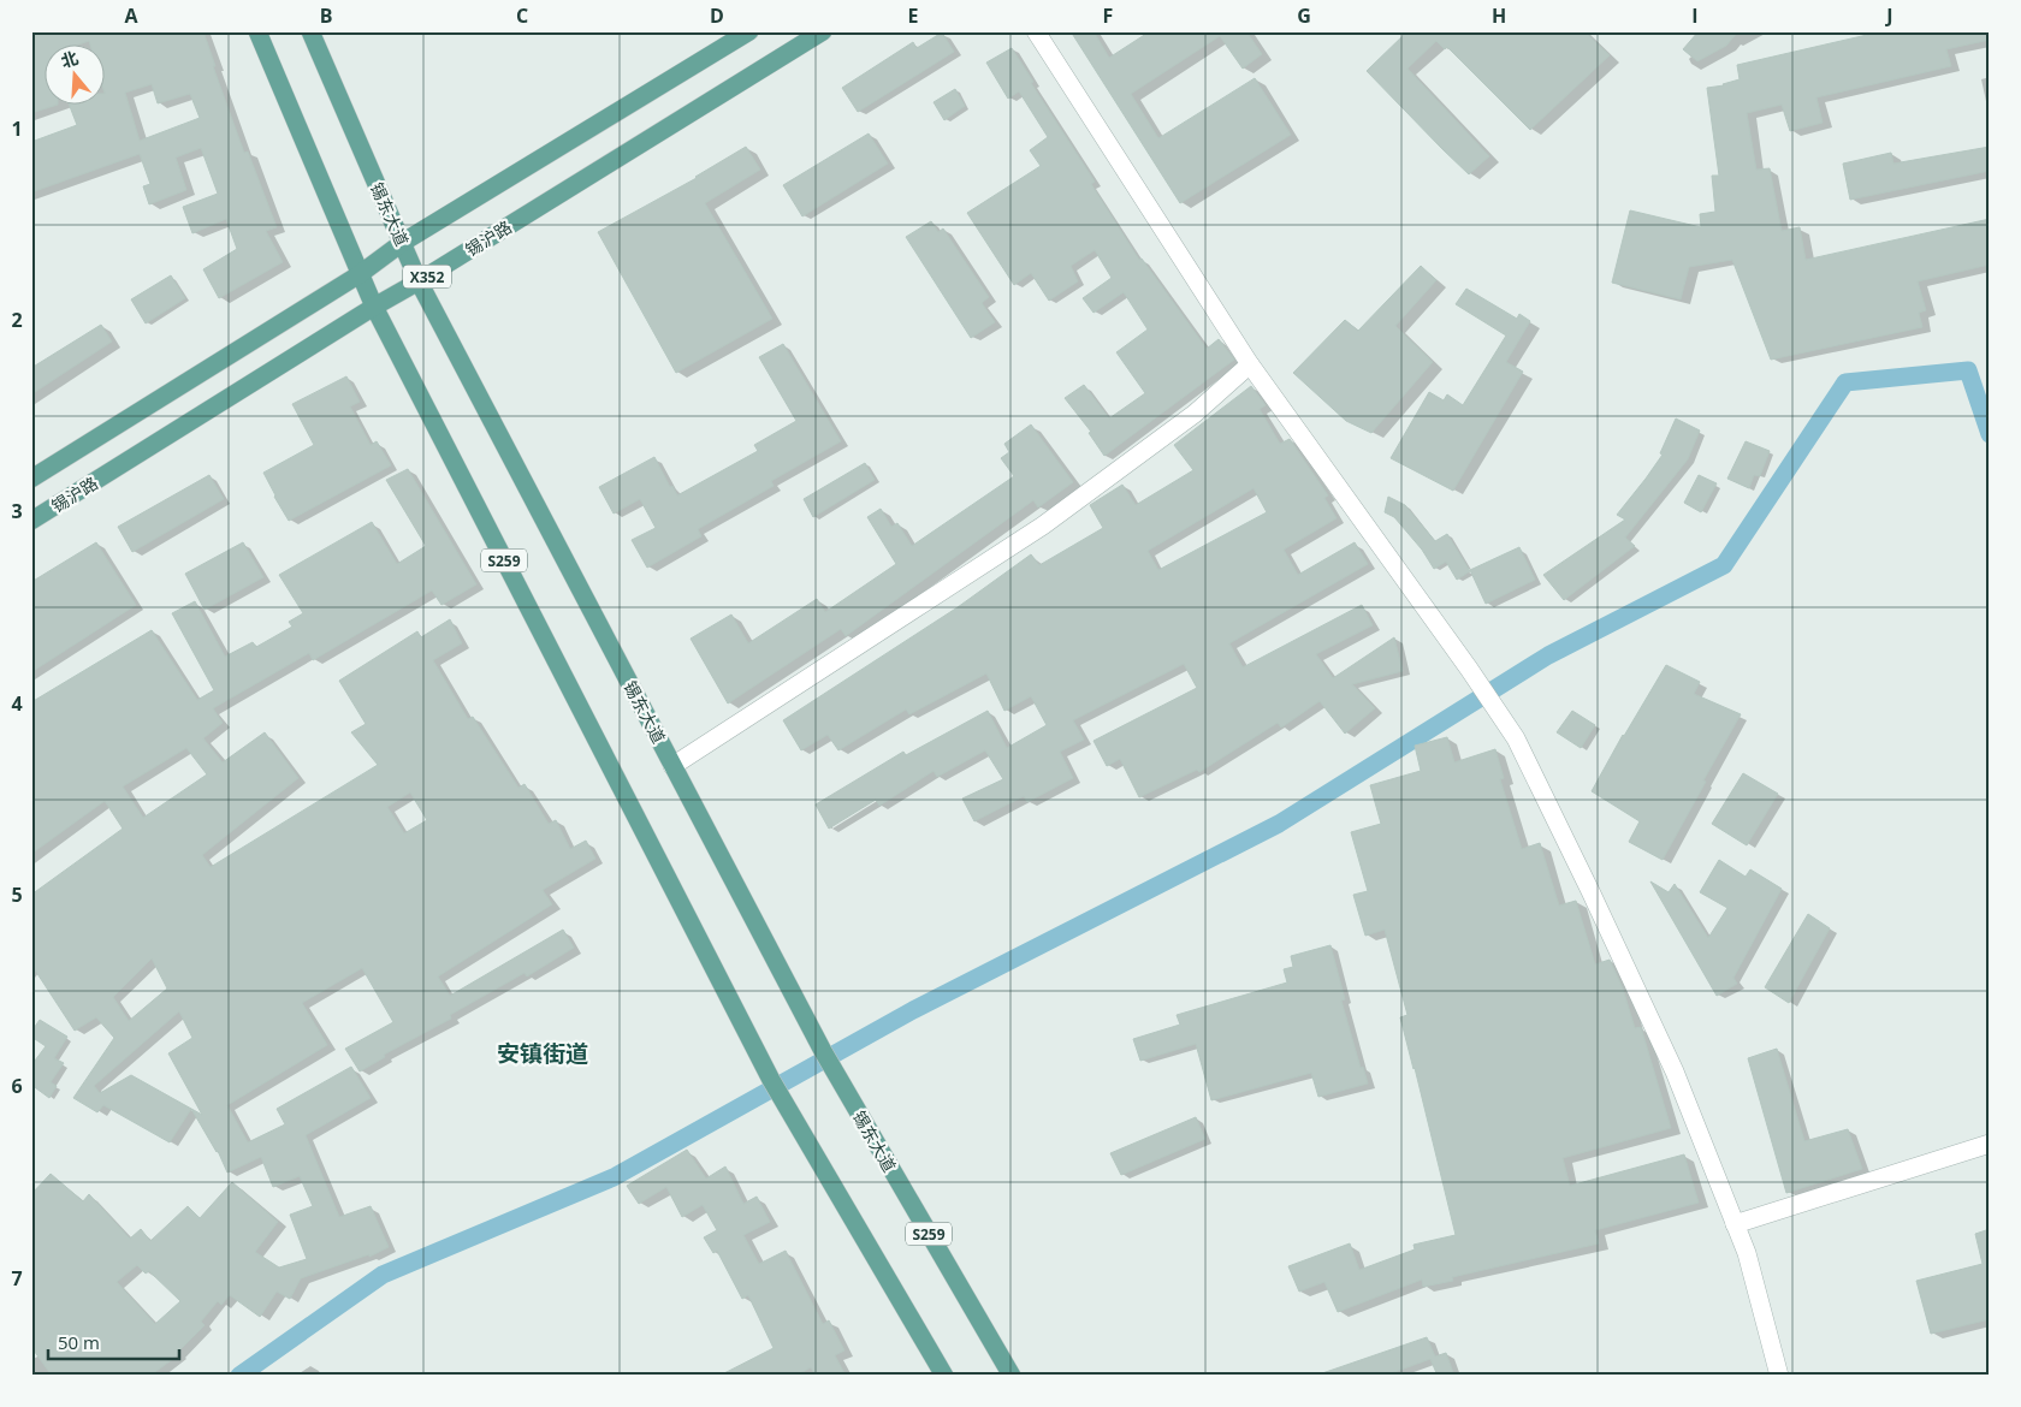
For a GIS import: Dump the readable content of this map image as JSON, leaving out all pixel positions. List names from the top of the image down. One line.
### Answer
{"streets":{"main road":["锡东大道","锡沪路","X352","S259"]},"crossings":[["锡东大道","锡沪路"],["锡东大道","X352"],["锡沪路","S259"],["X352","S259"]],"districts":["安镇街道"],"scale_bar":"50 m","north":"top","grid":{"columns":["A","B","C","D","E","F","G","H","I","J"],"rows":["1","2","3","4","5","6","7"]}}
